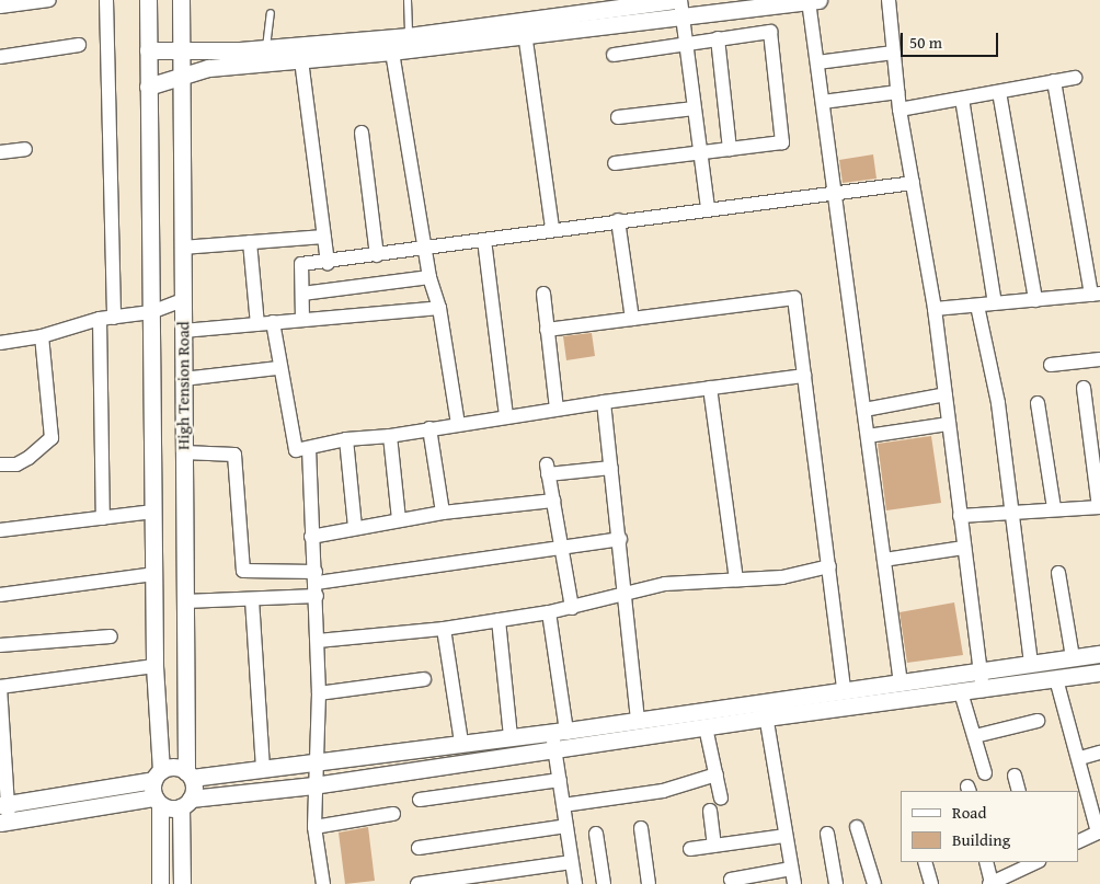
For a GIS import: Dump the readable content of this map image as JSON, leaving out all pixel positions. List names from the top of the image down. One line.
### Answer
{"streets":{"street":["High Tension Road"]},"legend":["Road","Building"],"scale_bar":"50 m"}
